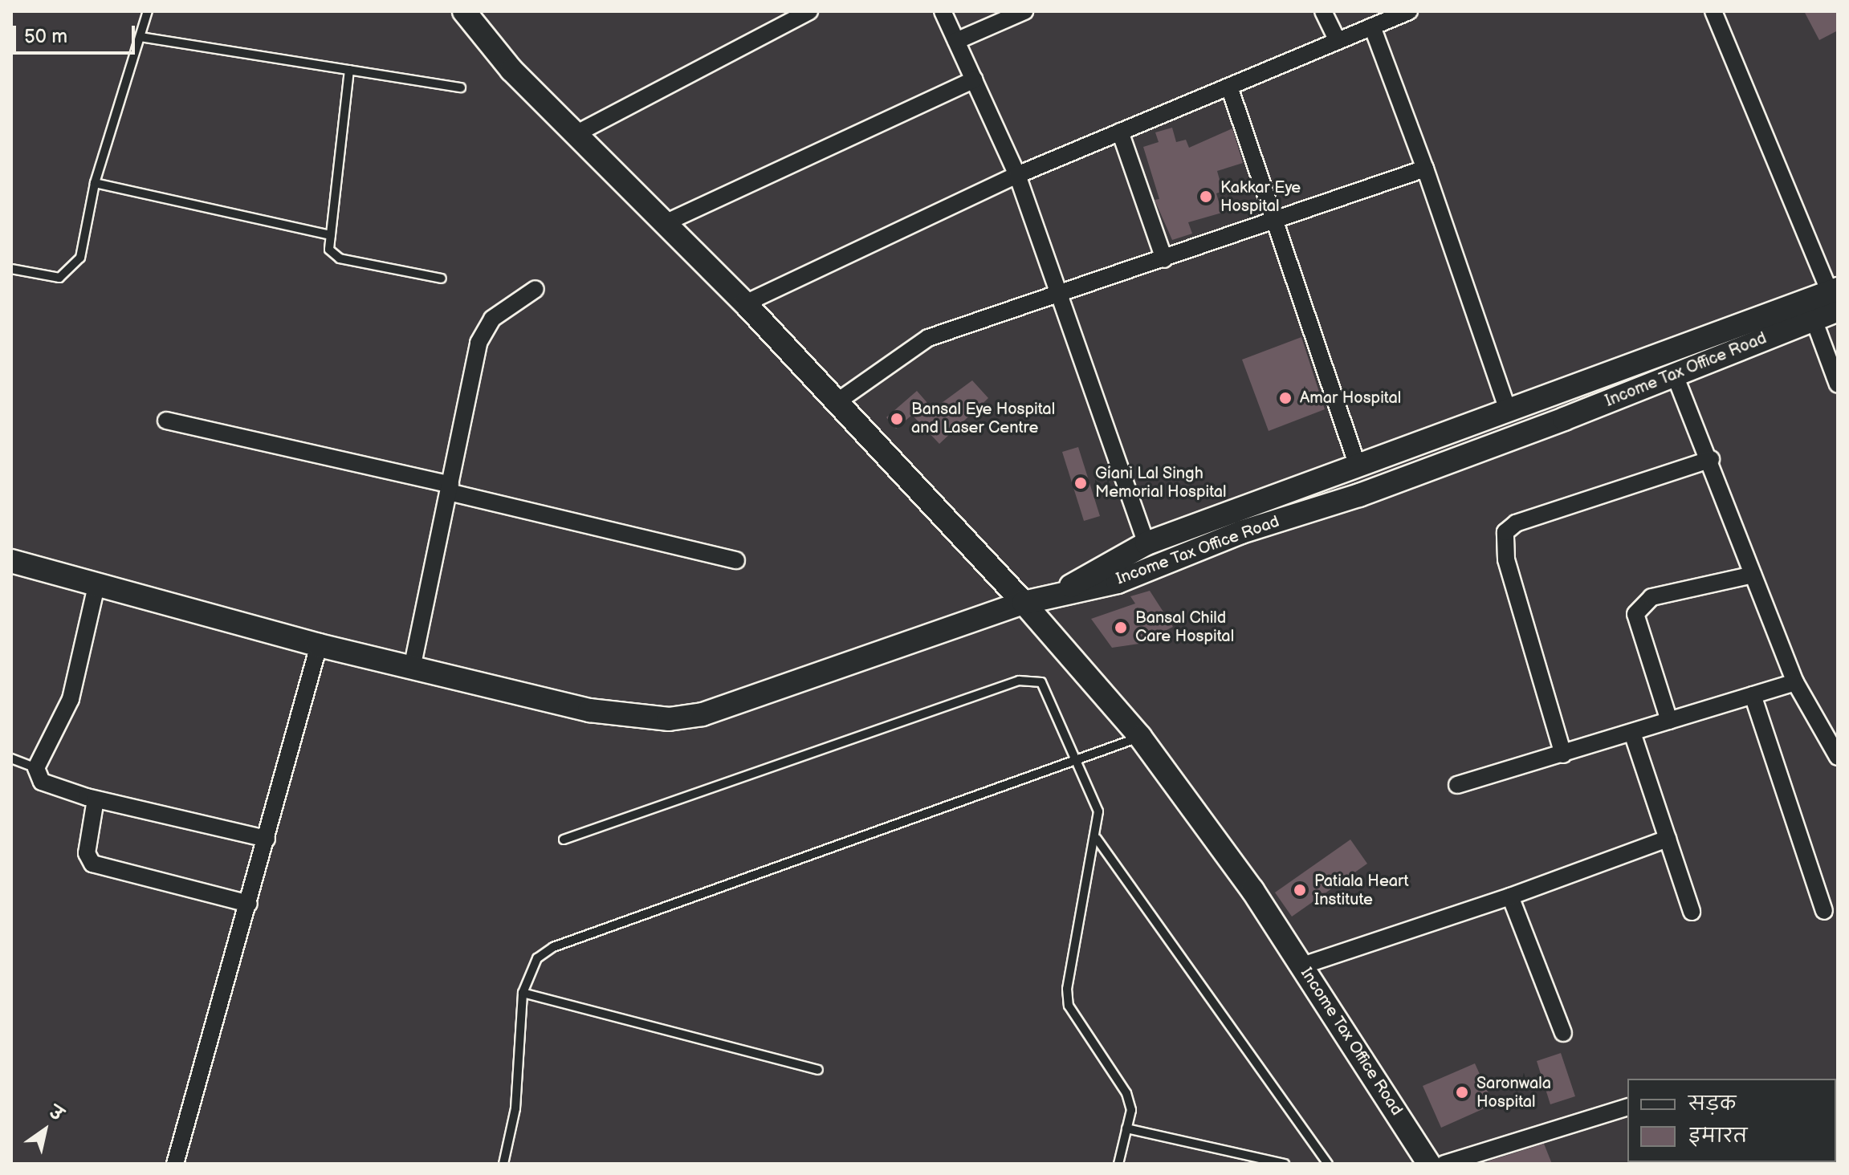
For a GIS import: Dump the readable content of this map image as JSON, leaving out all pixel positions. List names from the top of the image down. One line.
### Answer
{"streets":{"main road":["Income Tax Office Road"]},"places":["Kakkar Eye Hospital","Amar Hospital","Bansal Eye Hospital and Laser Centre","Giani Lal Singh Memorial Hospital","Bansal Child Care Hospital","Patiala Heart Institute","Saronwala Hospital"],"legend":["सड़क","इमारत"],"scale_bar":"50 m","north":"top right"}
